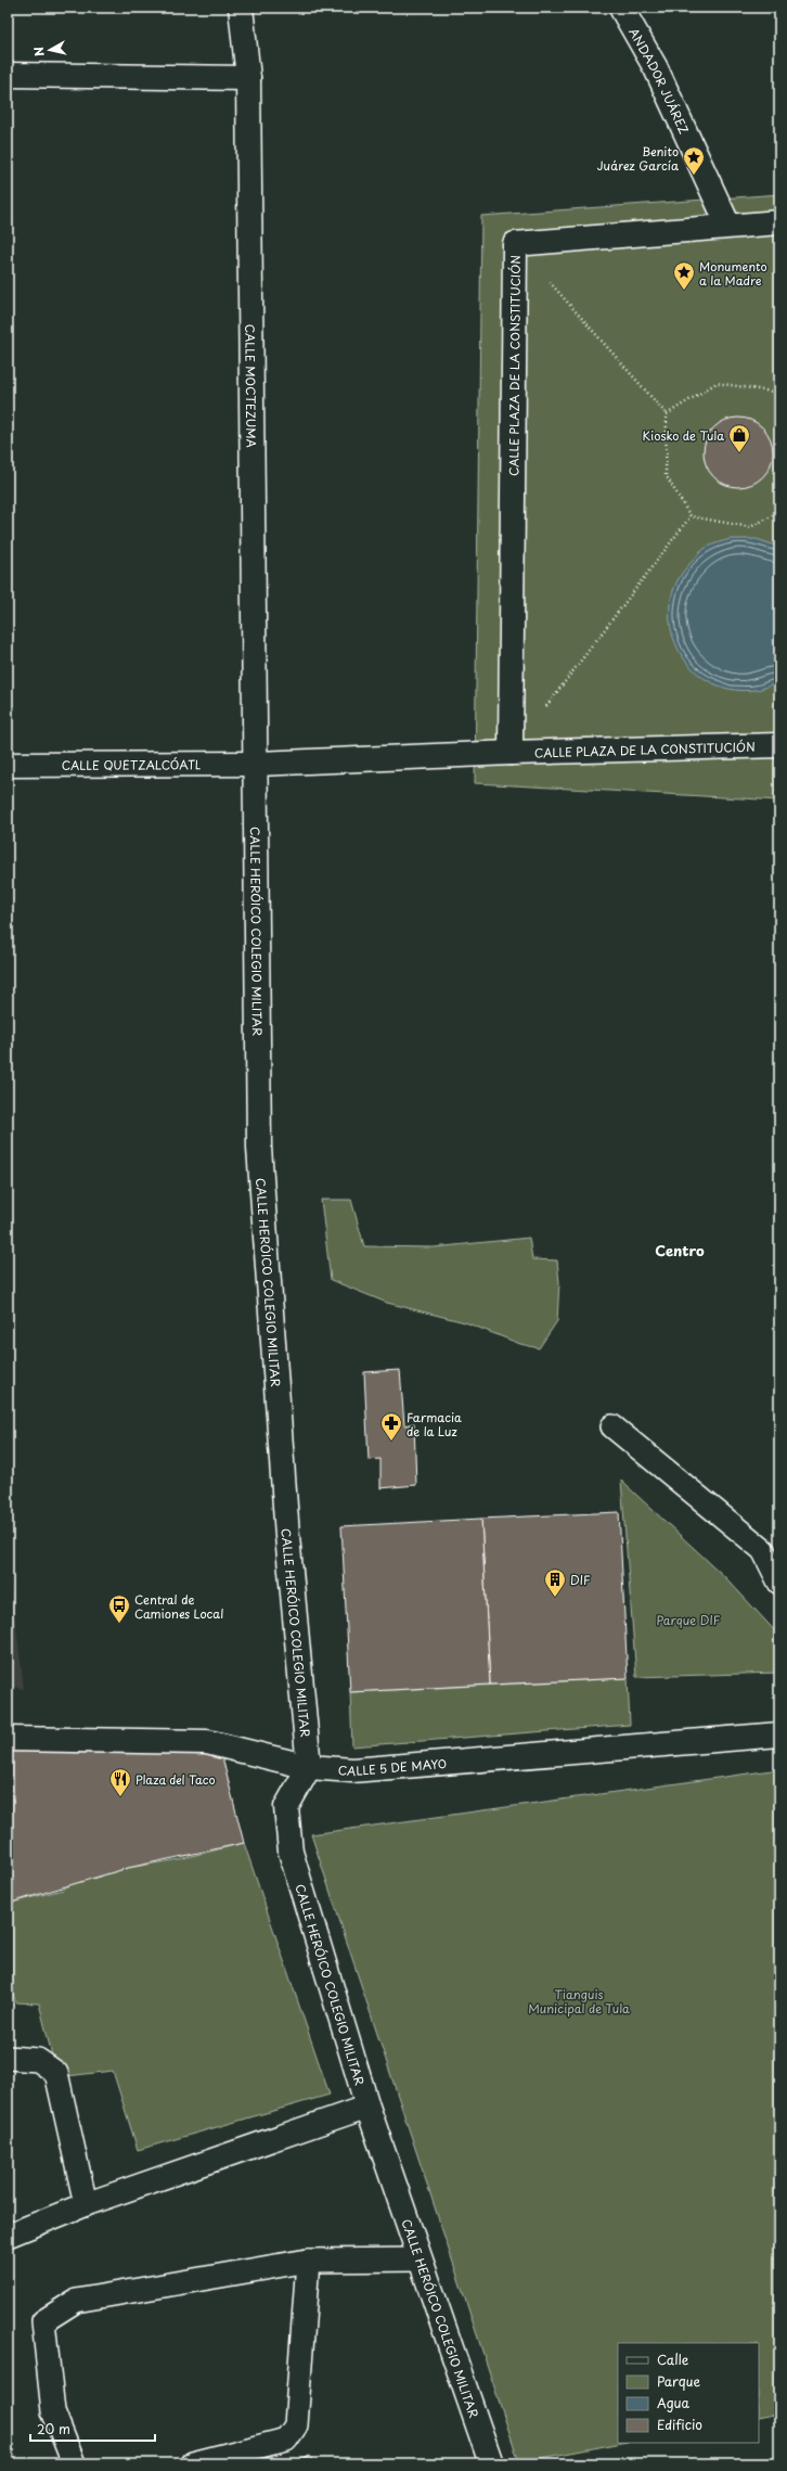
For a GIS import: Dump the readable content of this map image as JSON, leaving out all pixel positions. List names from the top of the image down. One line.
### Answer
{"streets":{"street":["ANDADOR JUÁREZ","CALLE PLAZA DE LA CONSTITUCIÓN","CALLE MOCTEZUMA","CALLE QUETZALCÓATL","CALLE HERÓICO COLEGIO MILITAR","CALLE 5 DE MAYO"]},"crossings":[["ANDADOR JUÁREZ","CALLE PLAZA DE LA CONSTITUCIÓN"],["CALLE PLAZA DE LA CONSTITUCIÓN","CALLE MOCTEZUMA"],["CALLE PLAZA DE LA CONSTITUCIÓN","CALLE QUETZALCÓATL"],["CALLE PLAZA DE LA CONSTITUCIÓN","CALLE HERÓICO COLEGIO MILITAR"],["CALLE MOCTEZUMA","CALLE QUETZALCÓATL"],["CALLE MOCTEZUMA","CALLE HERÓICO COLEGIO MILITAR"],["CALLE QUETZALCÓATL","CALLE HERÓICO COLEGIO MILITAR"],["CALLE HERÓICO COLEGIO MILITAR","CALLE 5 DE MAYO"]],"districts":["Centro"],"parks":["Parque DIF","Tianguis Municipal de Tula"],"places":{"place":["Benito Juárez García","Monumento a la Madre"],"shop":["Kiosko de Tula"],"pharmacy":["Farmacia de la Luz"],"building":["DIF"],"bus stop":["Central de Camiones Local"],"restaurant":["Plaza del Taco"]},"legend":["Calle","Parque","Agua","Edificio"],"scale_bar":"20 m","north":"left"}
